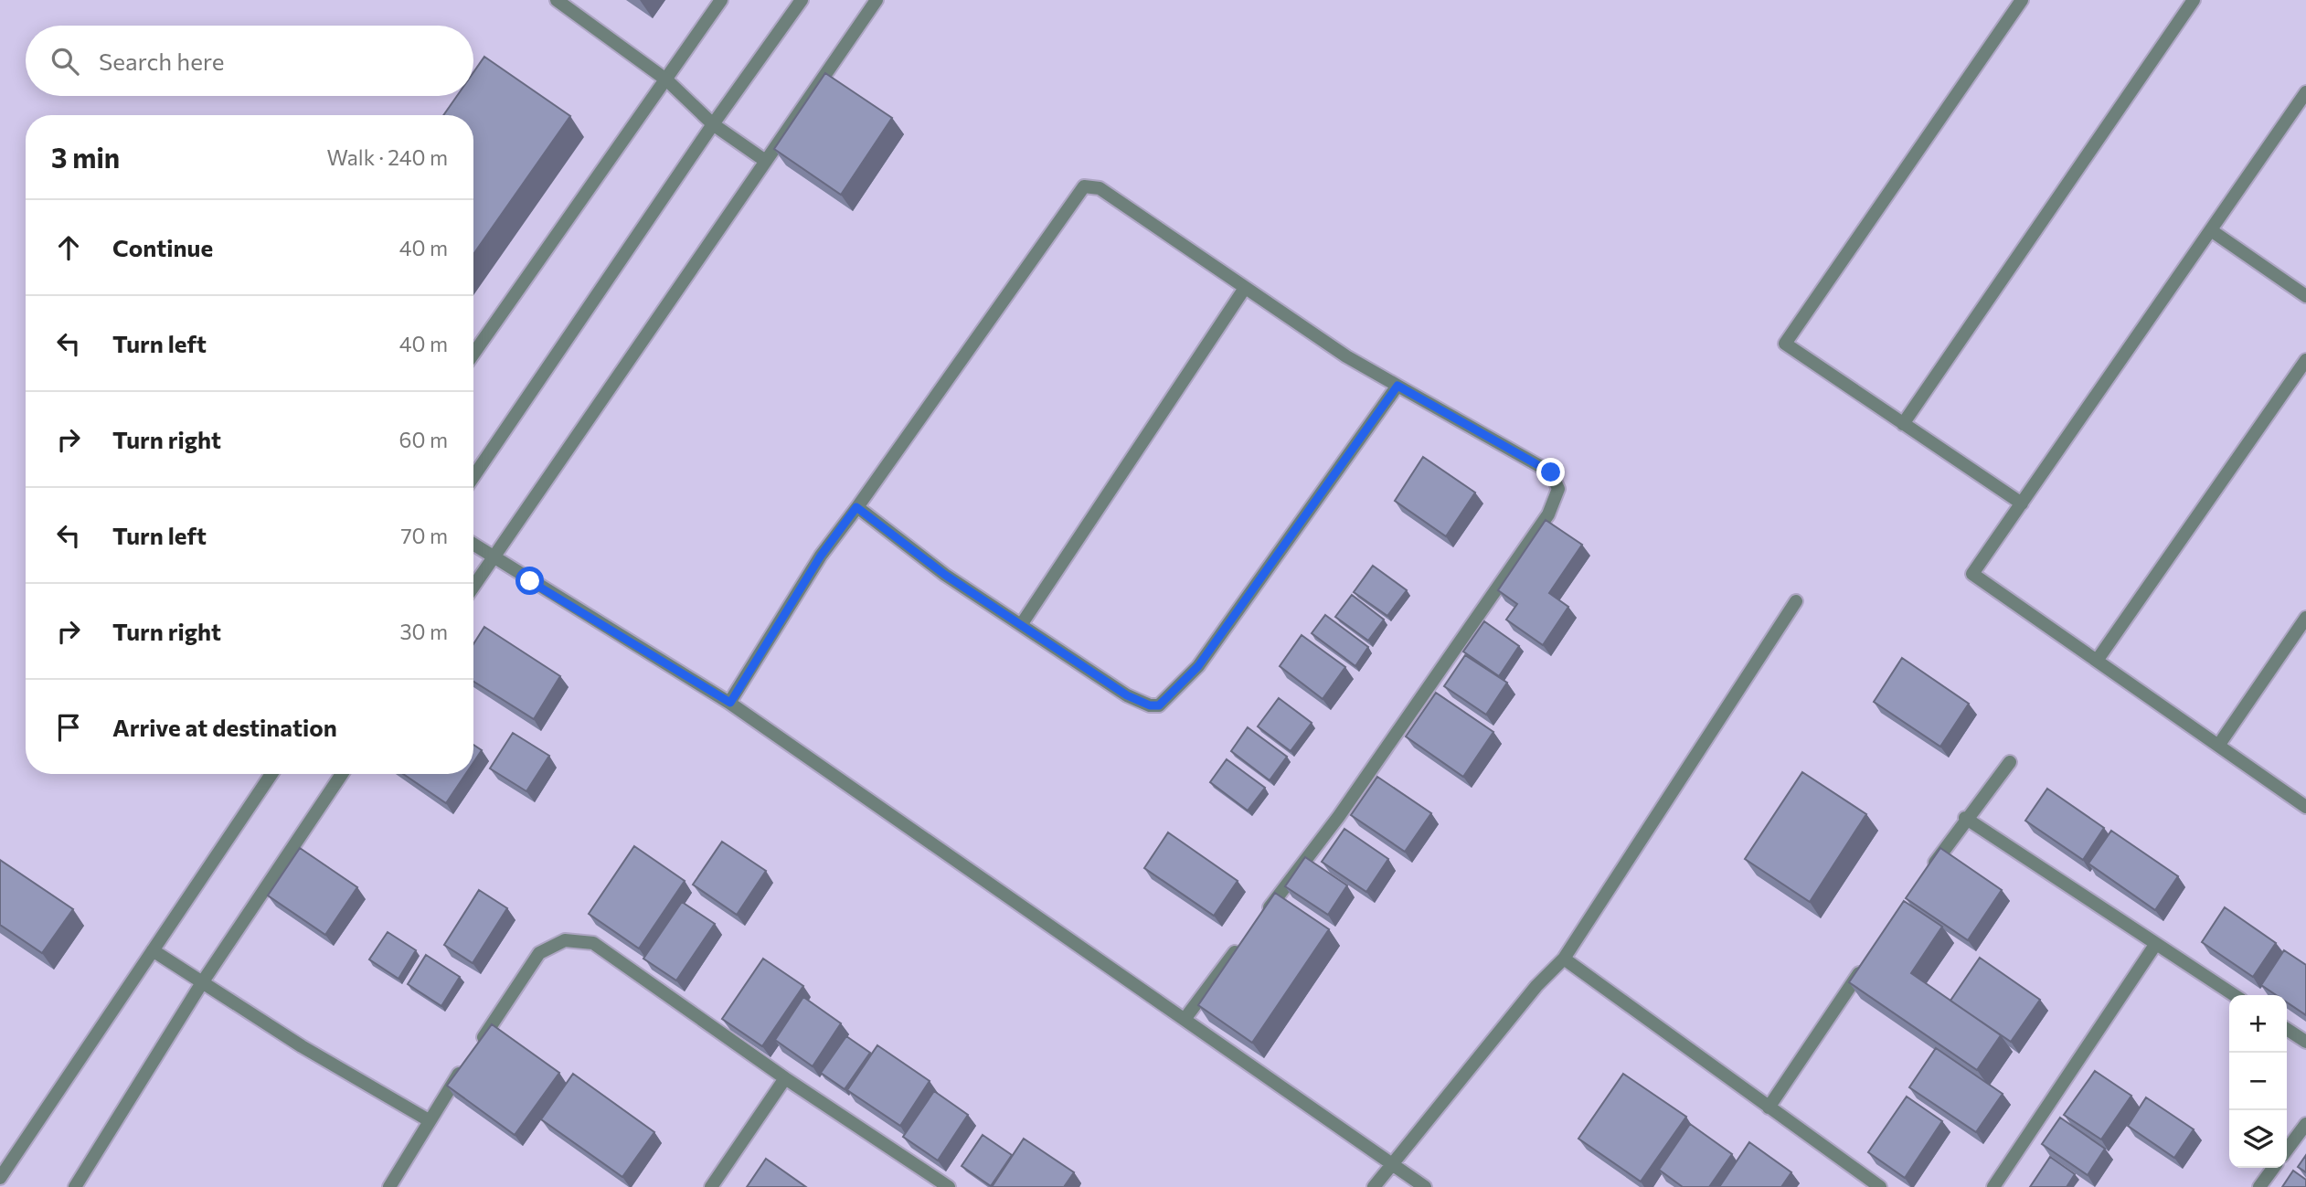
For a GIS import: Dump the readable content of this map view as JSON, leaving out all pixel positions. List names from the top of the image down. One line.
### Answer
{"page":{"search":"Search here","heading":["3 min","Walk · 240 m"],"list":[["Continue","40 m"],["Turn left","40 m"],["Turn right","60 m"],["Turn left","70 m"],["Turn right","30 m"],"Arrive at destination"],"map_buttons":["+","−"]}}
